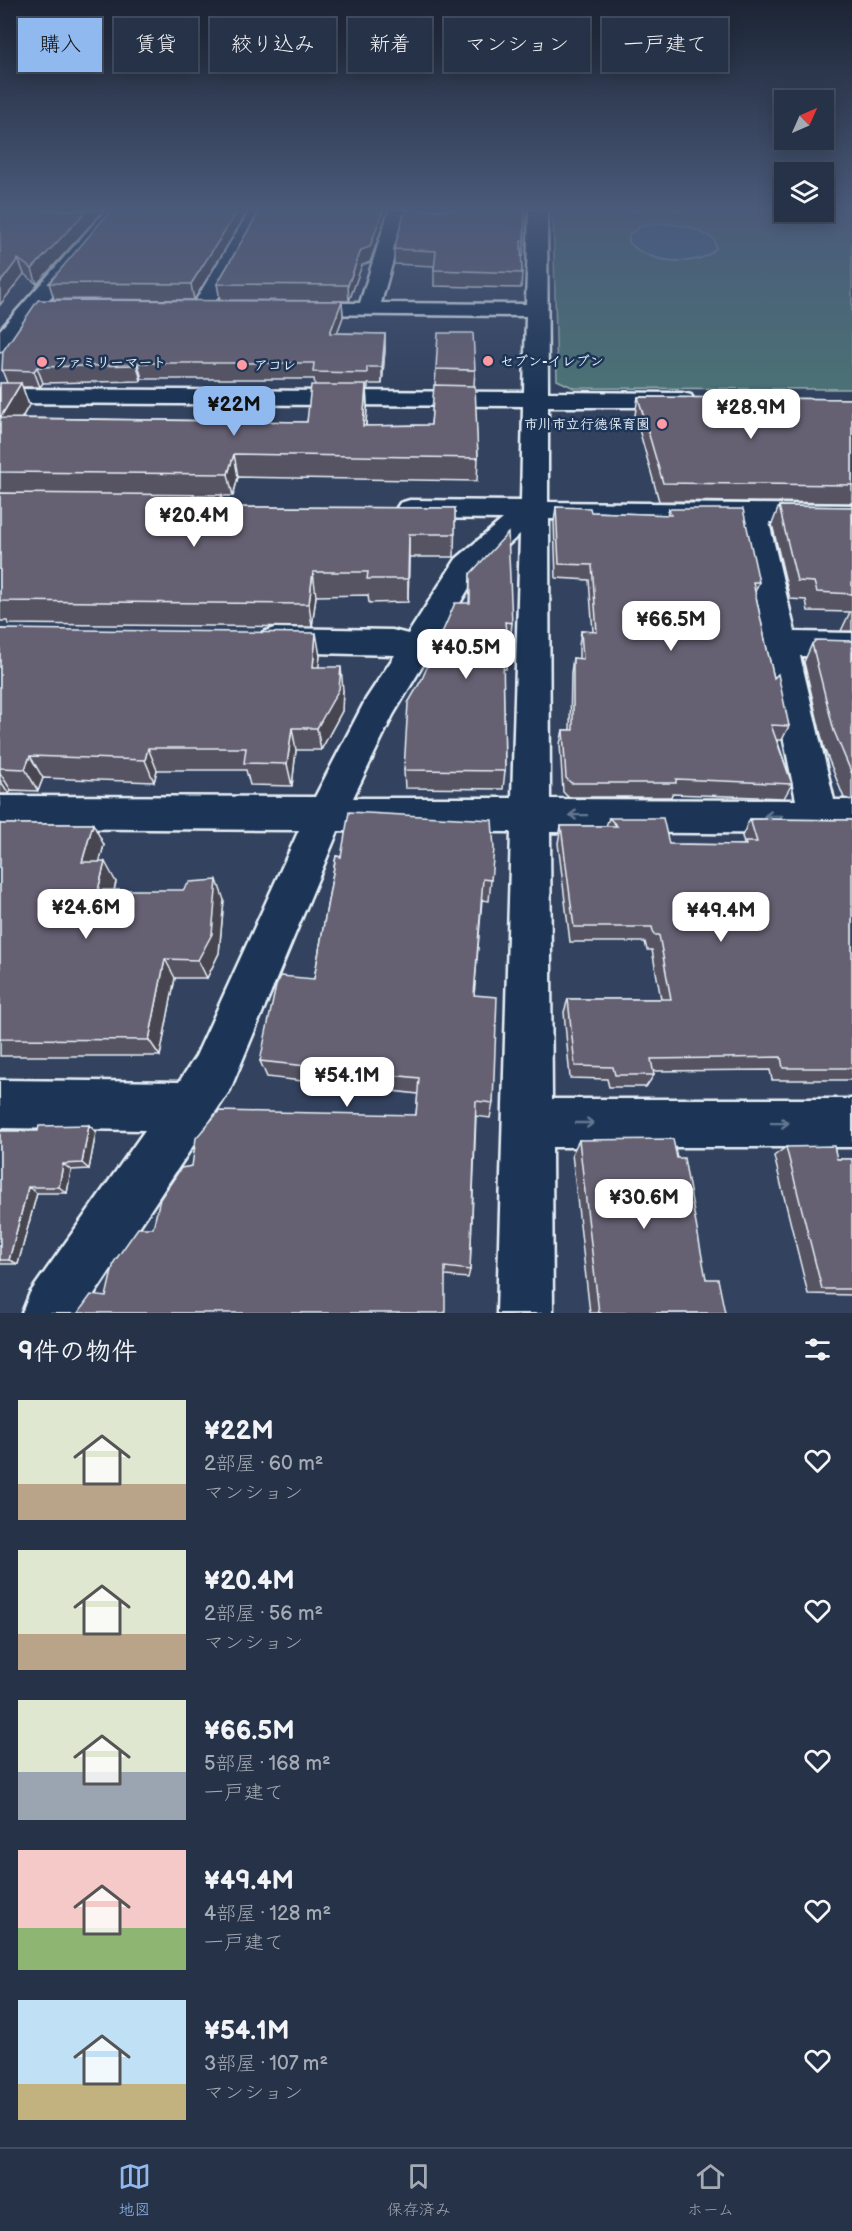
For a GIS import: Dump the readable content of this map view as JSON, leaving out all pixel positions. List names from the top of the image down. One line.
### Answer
{"places":["セブン-イレブン","ファミリーマート","アコレ","市川市立行徳保育園"],"north":"top right","page":{"chip":["購入","賃貸","絞り込み","新着","マンション","一戸建て"],"price":["¥22M","¥28.9M","¥20.4M","¥66.5M","¥40.5M","¥24.6M","¥49.4M","¥54.1M","¥30.6M"],"heading":"9件の物件","list":[{"name":"¥22M","note":"2部屋 · 60 m² · マンション"},{"name":"¥20.4M","note":"2部屋 · 56 m² · マンション"},{"name":"¥66.5M","note":"5部屋 · 168 m² · 一戸建て"},{"name":"¥49.4M","note":"4部屋 · 128 m² · 一戸建て"},{"name":"¥54.1M","note":"3部屋 · 107 m² · マンション"}],"tabs":["地図","保存済み","ホーム"]}}
